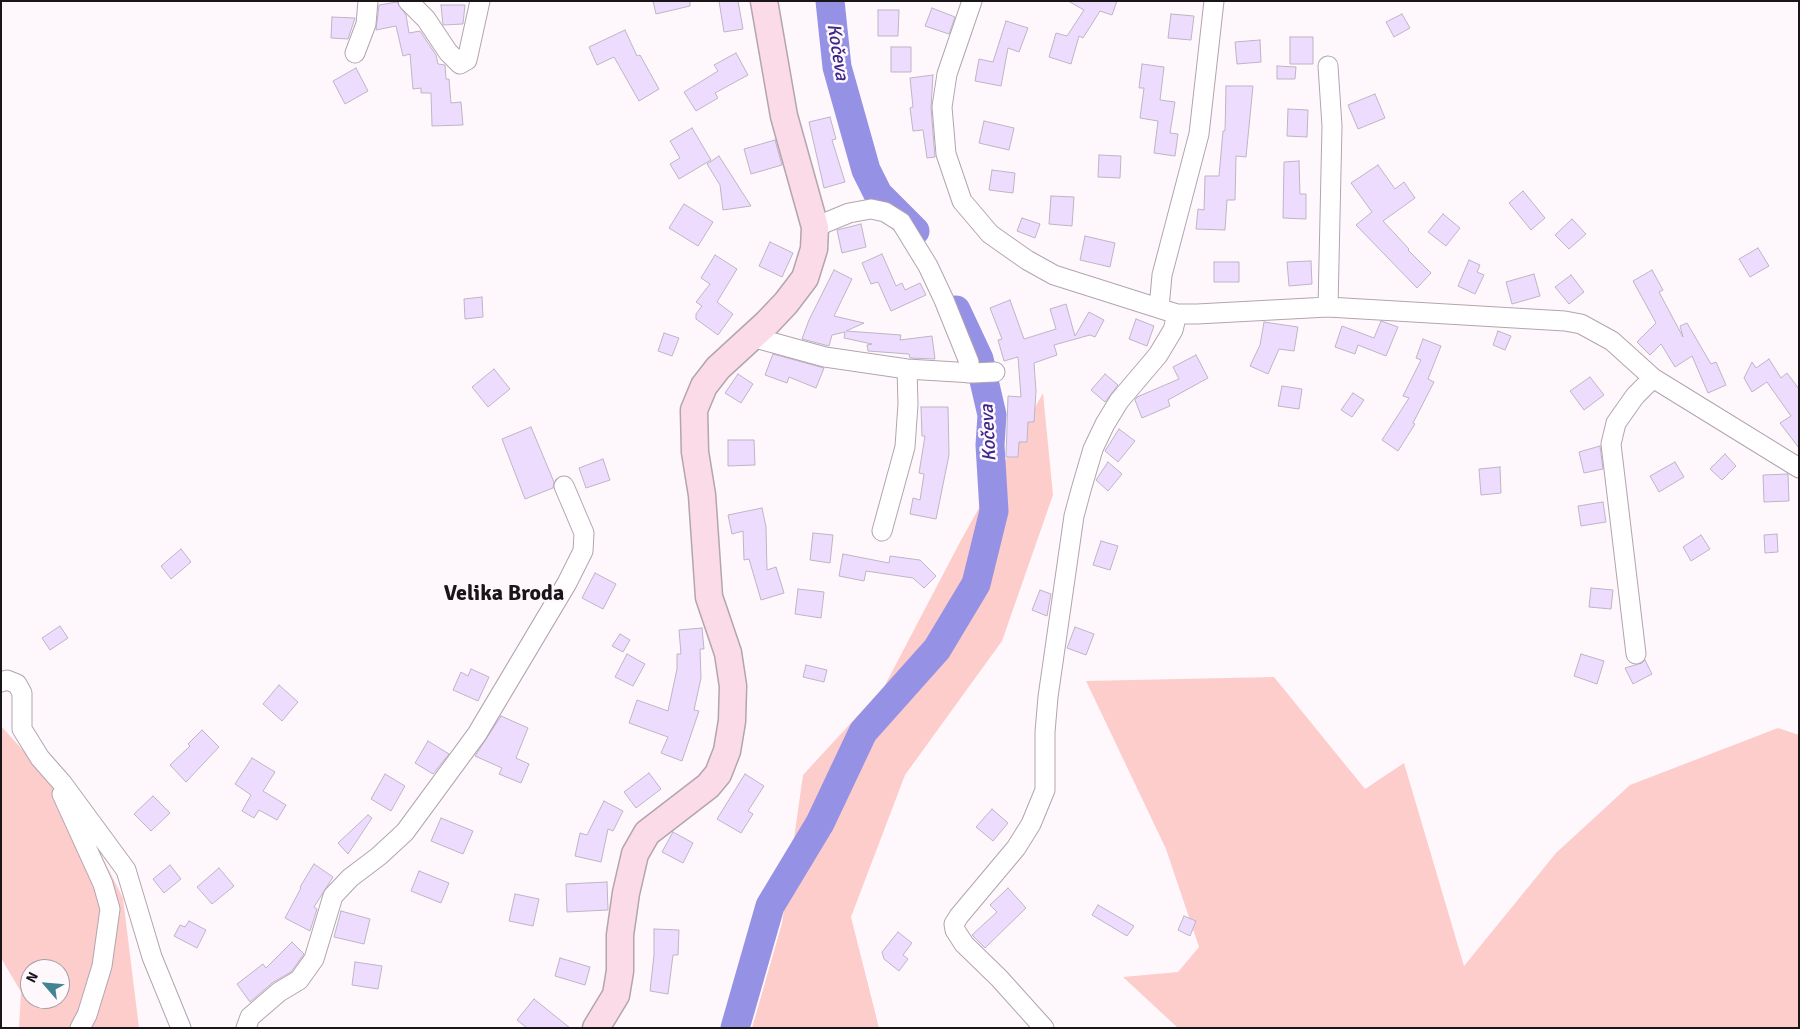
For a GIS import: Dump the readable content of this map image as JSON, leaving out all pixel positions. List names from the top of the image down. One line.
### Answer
{"districts":["Velika Broda"],"water":["Kočeva"],"north":"top left"}
